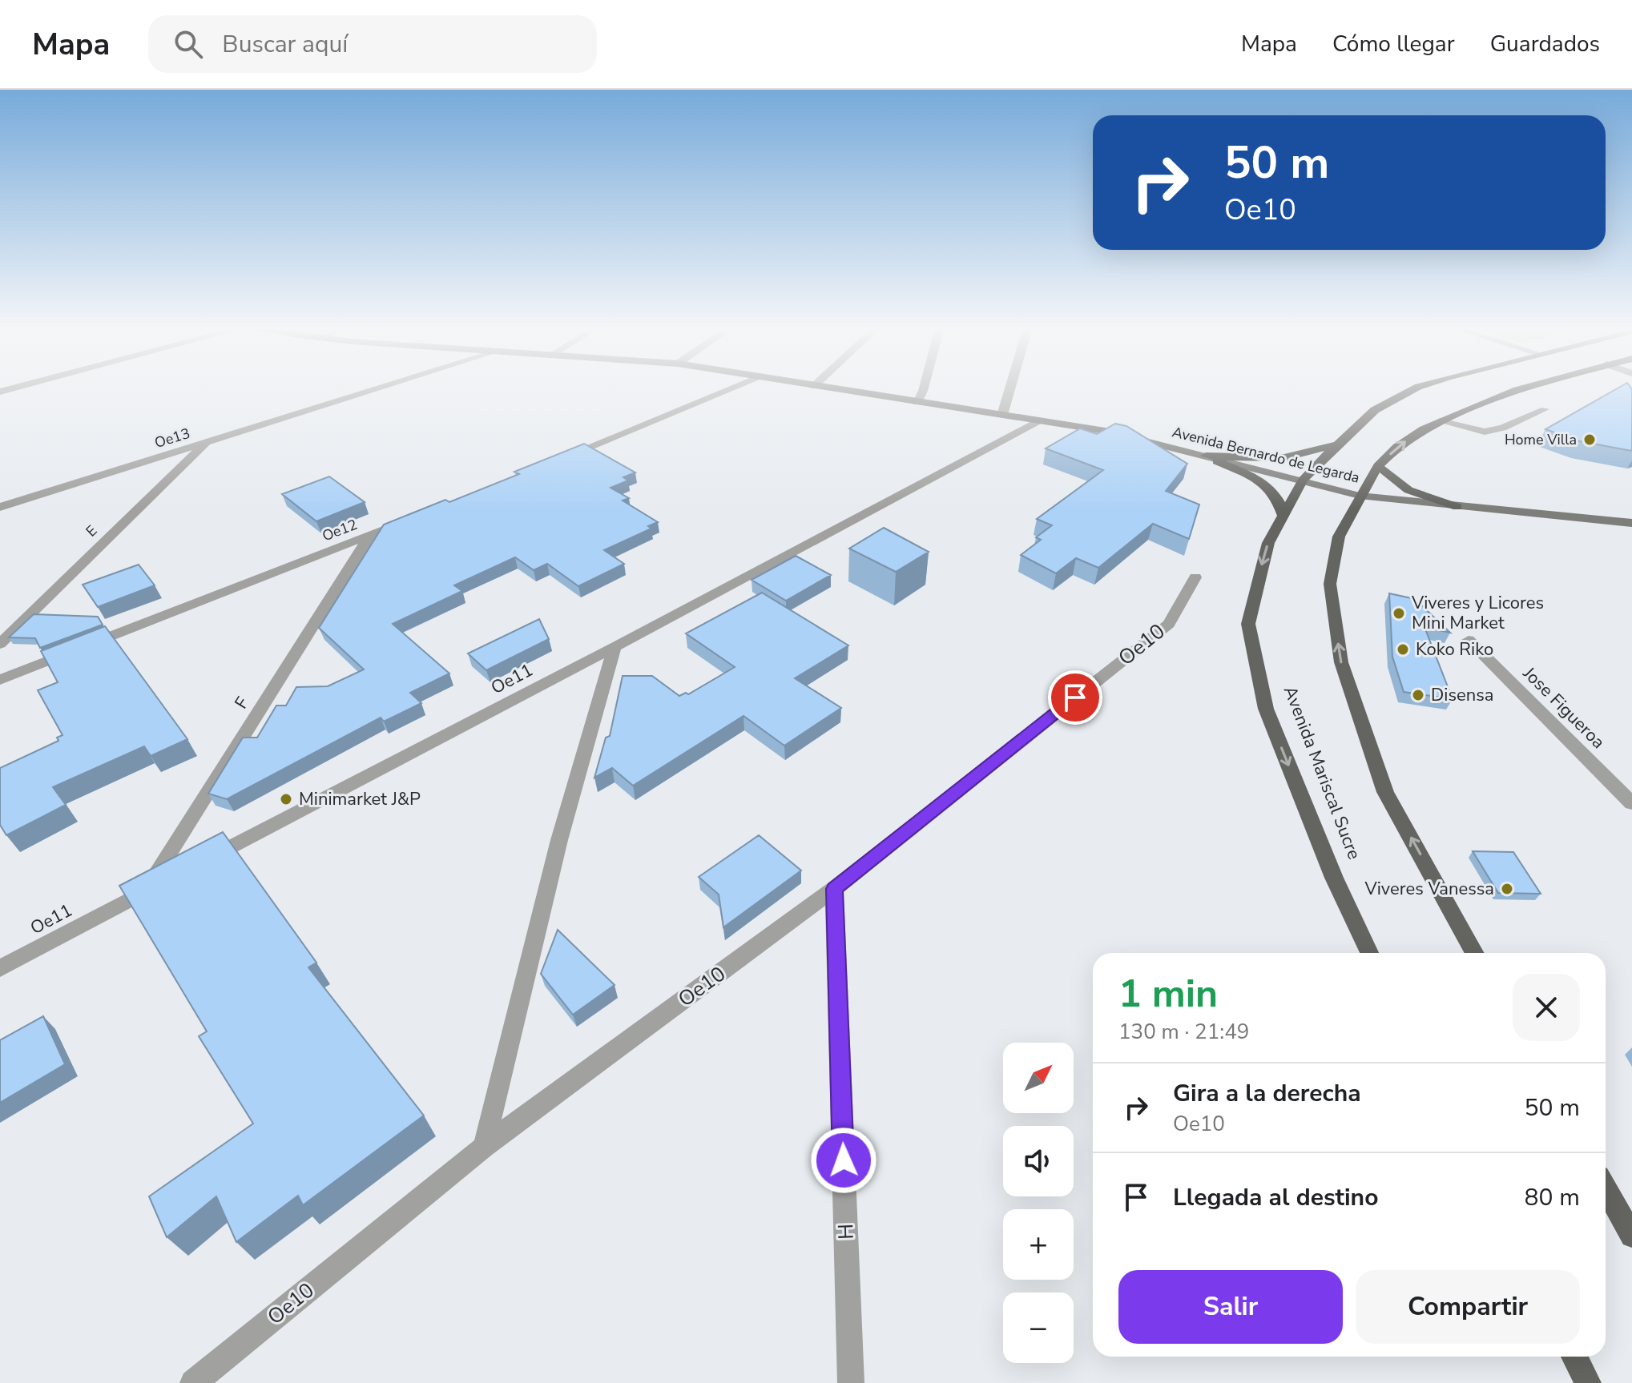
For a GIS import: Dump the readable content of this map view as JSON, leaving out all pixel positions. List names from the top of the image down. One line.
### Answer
{"streets":{"main road":["Avenida Mariscal Sucre"],"street":["Oe13","Avenida Bernardo de Legarda","Oe12","E","Oe10","Oe11","F","Jose Figueroa","H"]},"crossings":[["Oe13","E"],["Avenida Bernardo de Legarda","Oe11"],["Avenida Bernardo de Legarda","Avenida Mariscal Sucre"],["Oe12","F"],["Oe10","H"],["Oe11","F"]],"places":["Home Villa","Viveres y Licores Mini Market","Koko Riko","Disensa","Minimarket J&P","Viveres Vanessa"],"north":"top right","page":{"header":"Mapa","search":"Buscar aquí","nav":["Mapa","Cómo llegar","Guardados"],"turn":["50 m","Oe10"],"heading":["1 min","130 m · 21:49"],"map_buttons":["+","−"],"list":[{"name":"Gira a la derecha","note":"Oe10","value":"50 m"},{"name":"Llegada al destino","value":"80 m"}],"buttons":["Salir","Compartir"]}}
